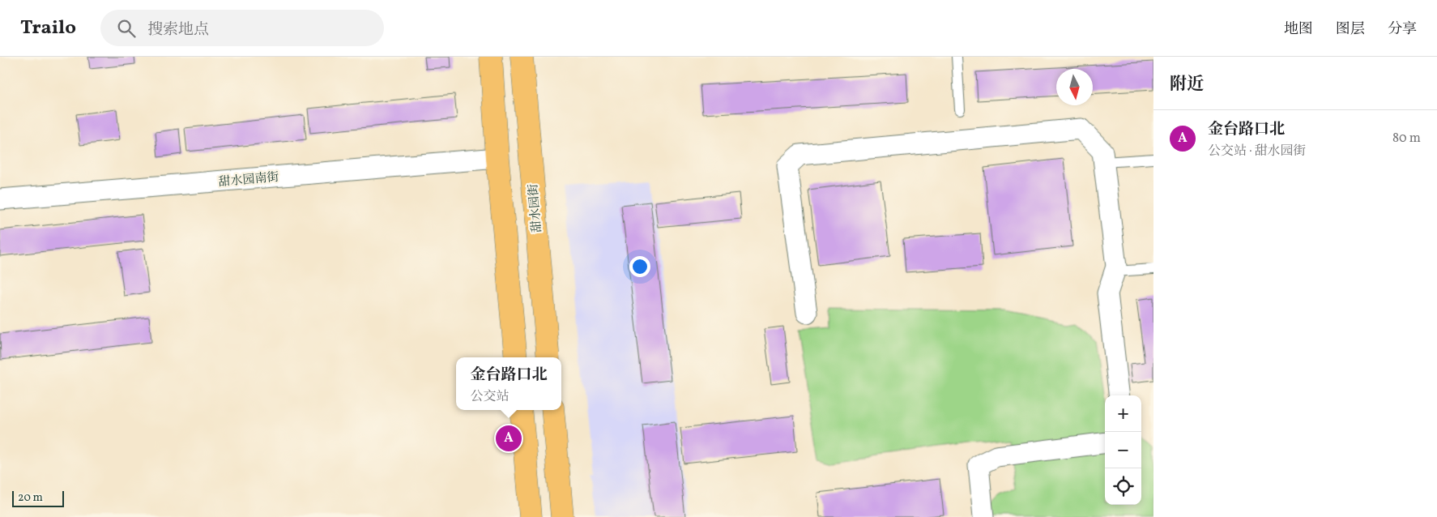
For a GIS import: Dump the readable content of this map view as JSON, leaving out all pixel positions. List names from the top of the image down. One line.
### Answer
{"streets":{"main road":["甜水园街"],"street":["甜水园南街"]},"scale_bar":"20 m","north":"bottom","page":{"header":"Trailo","search":"搜索地点","nav":["地图","图层","分享"],"heading":"附近","list":[{"mark":"A","name":"金台路口北","note":"公交站 · 甜水园街","value":"80 m"}],"popup":["金台路口北","公交站"],"map_buttons":["+","−"],"pins":"A","scale":"20 m"}}
